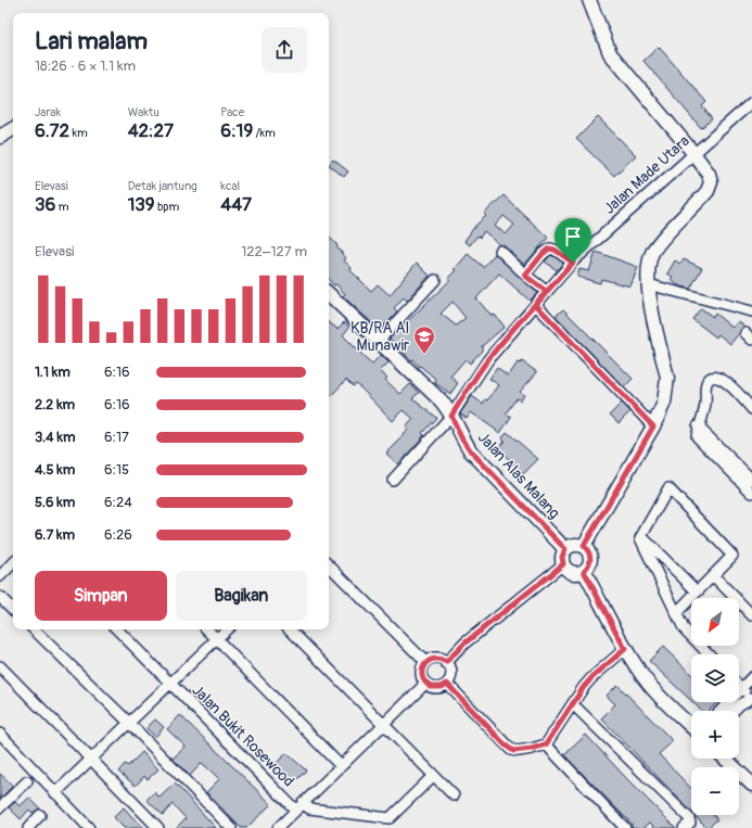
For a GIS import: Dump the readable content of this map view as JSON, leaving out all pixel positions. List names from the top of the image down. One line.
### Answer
{"streets":{"main road":["Jalan Alas Malang"],"street":["Jalan Made Utara","Jalan Bukit Rosewood"]},"crossings":[["Jalan Made Utara","Jalan Alas Malang"]],"places":{"school or university":["KB/RA Al Munawir"]},"north":"bottom left","page":{"heading":["Lari malam","18:26 · 6 × 1.1 km"],"stats":[["Jarak","6.72 km"],["Waktu","42:27"],["Pace","6:19 /km"],["Elevasi","36 m"],["Detak jantung","139 bpm"],["kcal","447"]],"chart":["Elevasi","122–127 m"],"list":[{"name":"1.1 km","note":"6:16"},{"name":"2.2 km","note":"6:16"},{"name":"3.4 km","note":"6:17"},{"name":"4.5 km","note":"6:15"},{"name":"5.6 km","note":"6:24"},{"name":"6.7 km","note":"6:26"}],"buttons":["Simpan","Bagikan"],"map_buttons":["+","−"]}}
